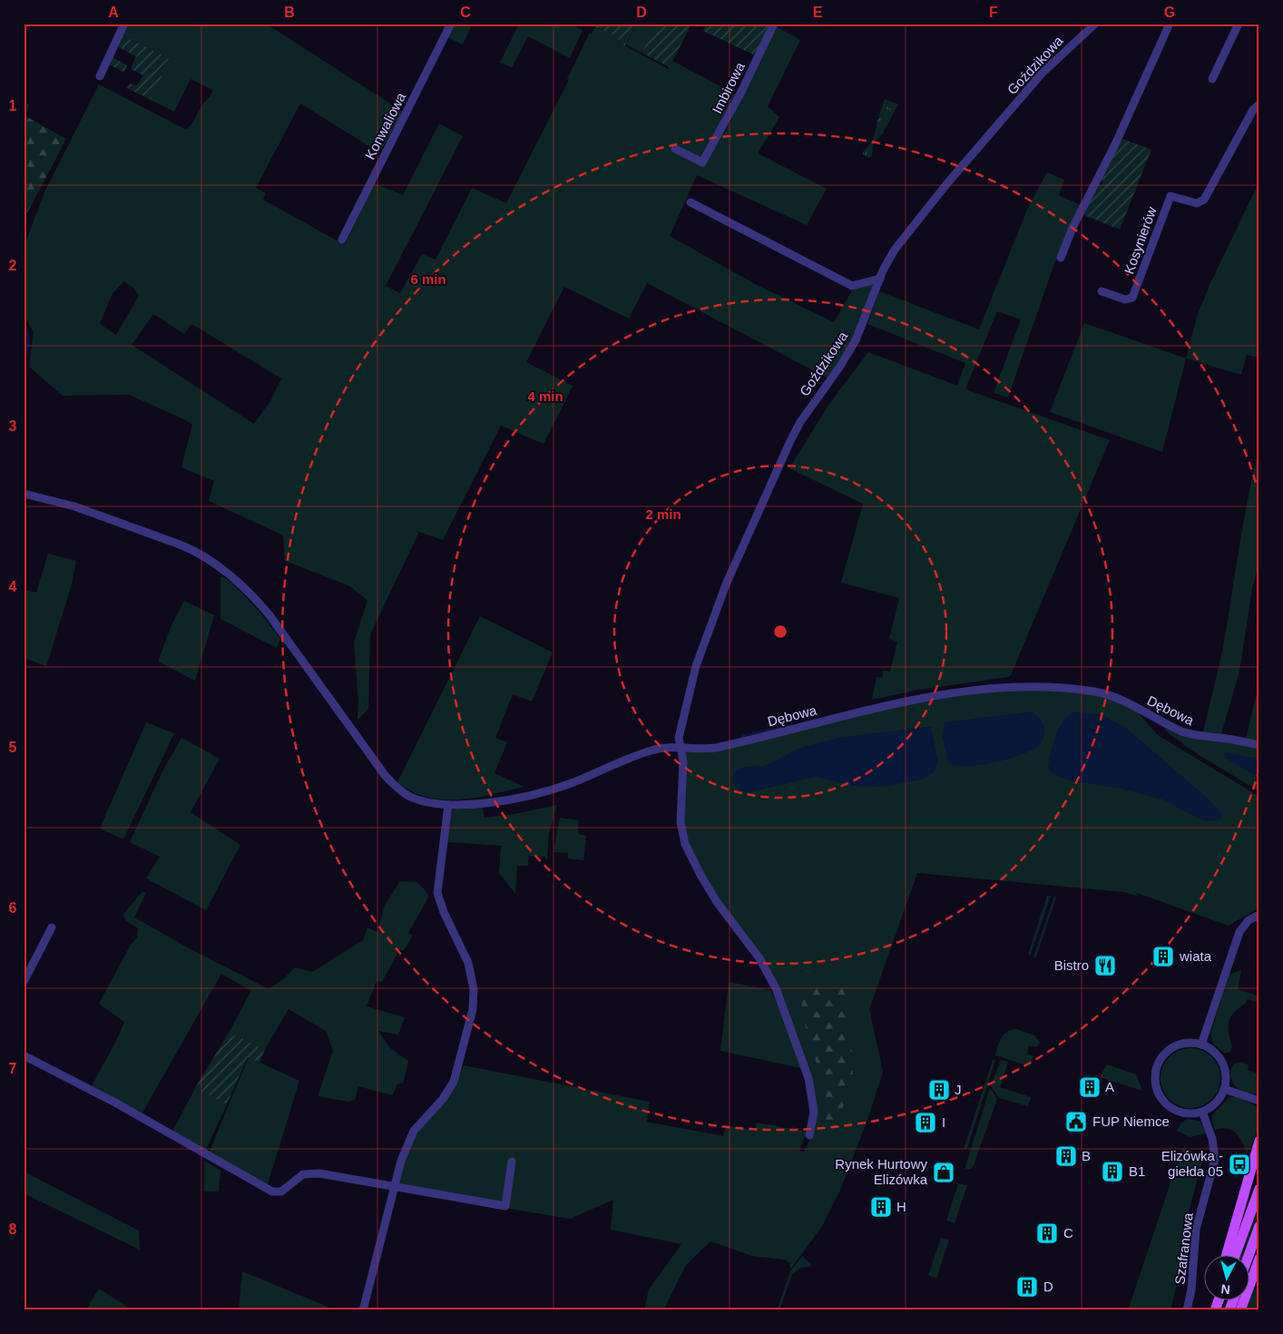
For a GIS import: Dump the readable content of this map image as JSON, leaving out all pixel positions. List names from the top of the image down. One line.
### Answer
{"streets":{"street":["Goździkowa","Imbirowa","Konwaliowa","Kosynierów","Dębowa","Szafranowa"]},"crossings":[["Goździkowa","Dębowa"]],"places":{"building":["wiata","A","J","I","B","B1","H","C","D"],"restaurant":["Bistro"],"public building":["FUP Niemce"],"bus stop":["Elizówka - giełda 05"],"shop":["Rynek Hurtowy Elizówka"]},"north":"bottom","grid":{"columns":["A","B","C","D","E","F","G"],"rows":["1","2","3","4","5","6","7","8"]},"rings":["6 min","4 min","2 min"]}
